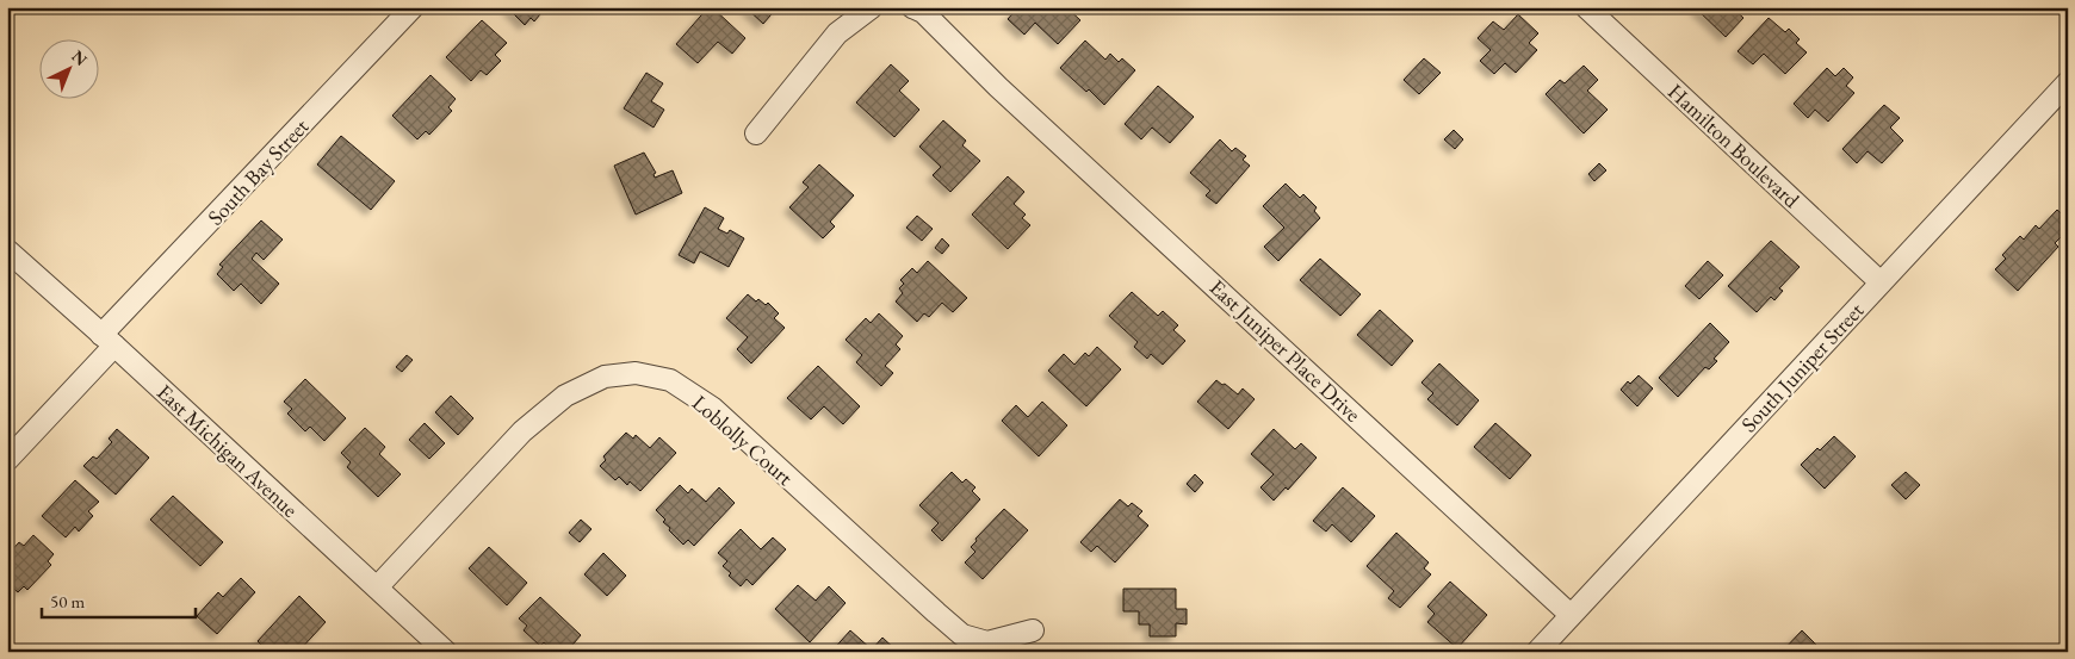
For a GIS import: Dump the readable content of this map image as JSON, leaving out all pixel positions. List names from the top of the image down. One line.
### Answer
{"streets":{"street":["Hamilton Boulevard","South Bay Street","East Juniper Place Drive","South Juniper Street","Loblolly Court","East Michigan Avenue"]},"crossings":[["Hamilton Boulevard","South Juniper Street"],["South Bay Street","East Michigan Avenue"],["East Juniper Place Drive","South Juniper Street"],["Loblolly Court","East Michigan Avenue"]],"scale_bar":"50 m","north":"top right"}
